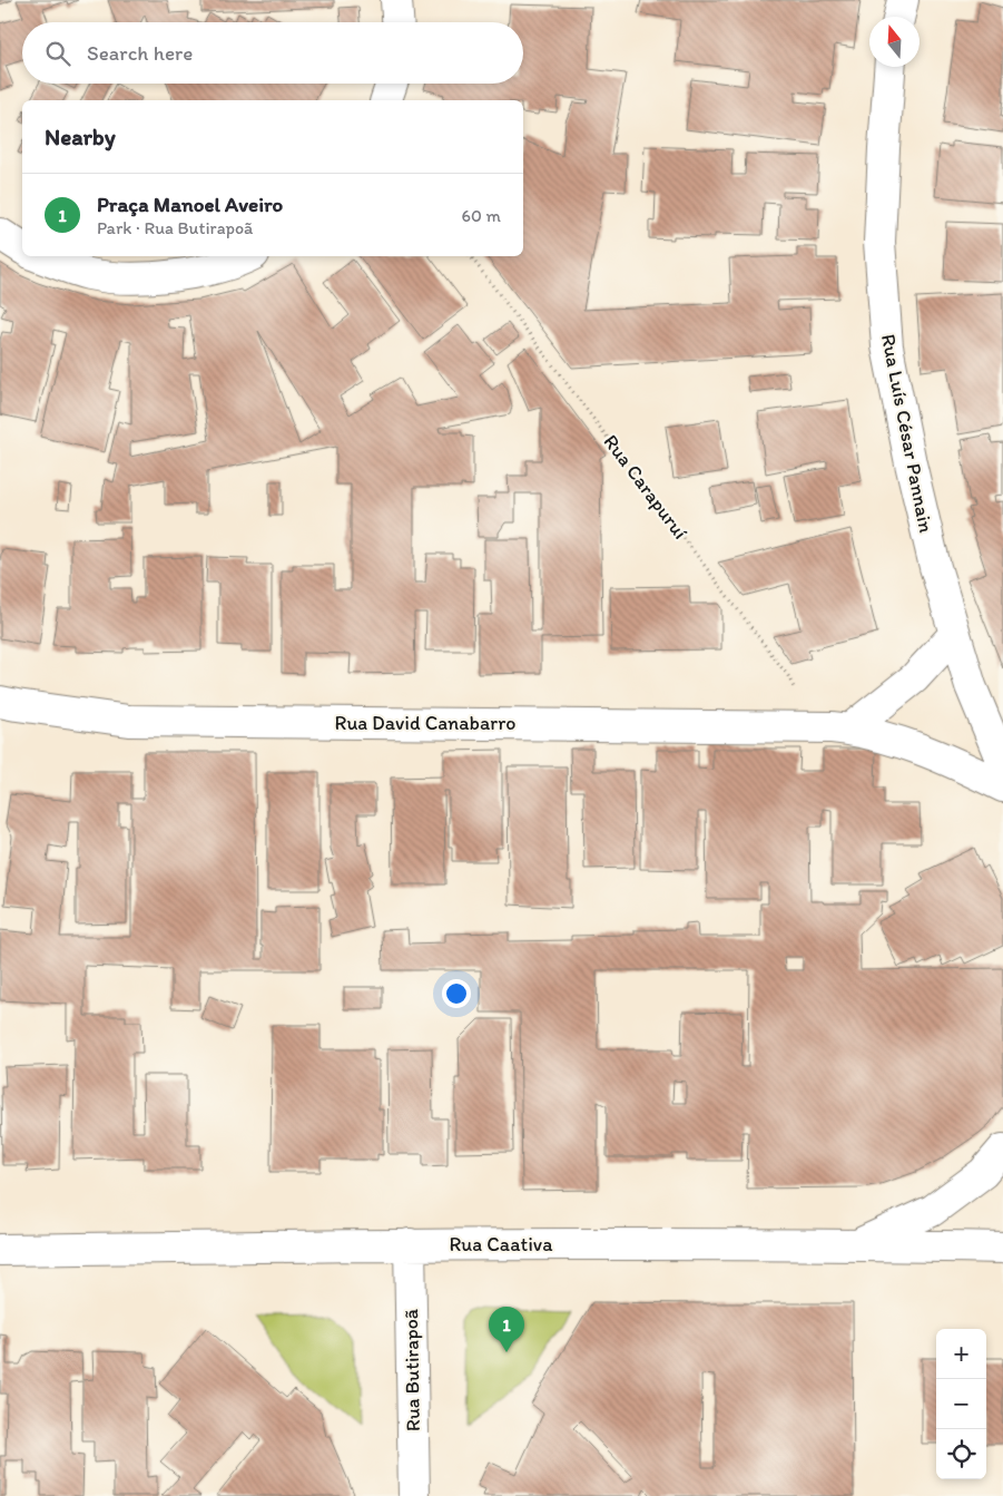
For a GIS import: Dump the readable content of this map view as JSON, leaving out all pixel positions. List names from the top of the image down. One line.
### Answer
{"streets":{"street":["Rua Luís César Pannain","Rua David Canabarro","Rua Caativa","Rua Butirapoã"],"path":["Rua Carapuruí"]},"crossings":[["Rua Carapuruí","Rua David Canabarro"],["Rua Caativa","Rua Butirapoã"]],"north":"top","page":{"search":"Search here","heading":"Nearby","list":[{"mark":"1","name":"Praça Manoel Aveiro","note":"Park · Rua Butirapoã","value":"60 m"}],"pins":"1","map_buttons":["+","−"]}}
